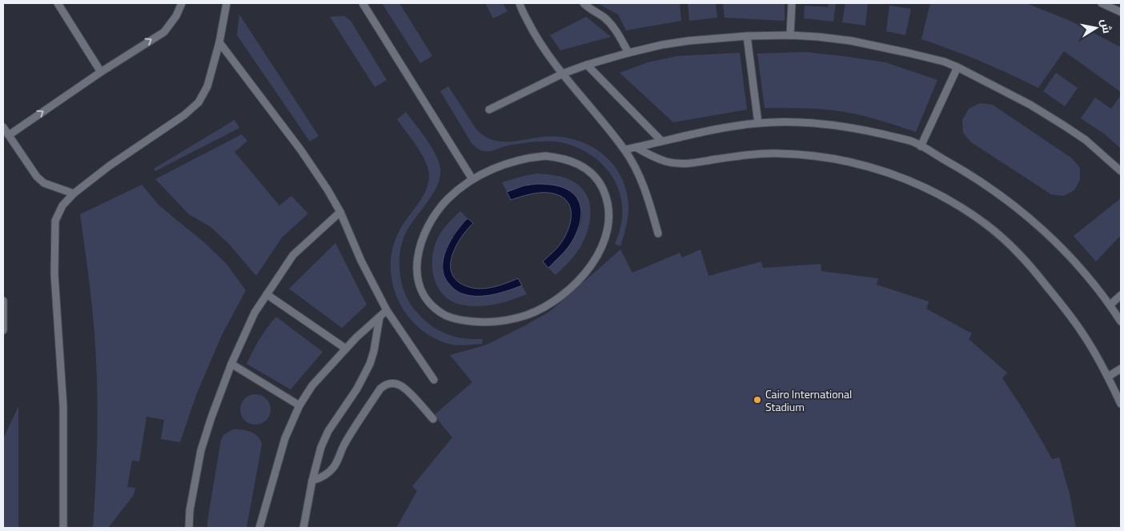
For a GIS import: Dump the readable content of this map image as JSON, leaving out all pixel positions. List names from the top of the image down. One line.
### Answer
{"places":["Cairo International Stadium"],"north":"right"}
